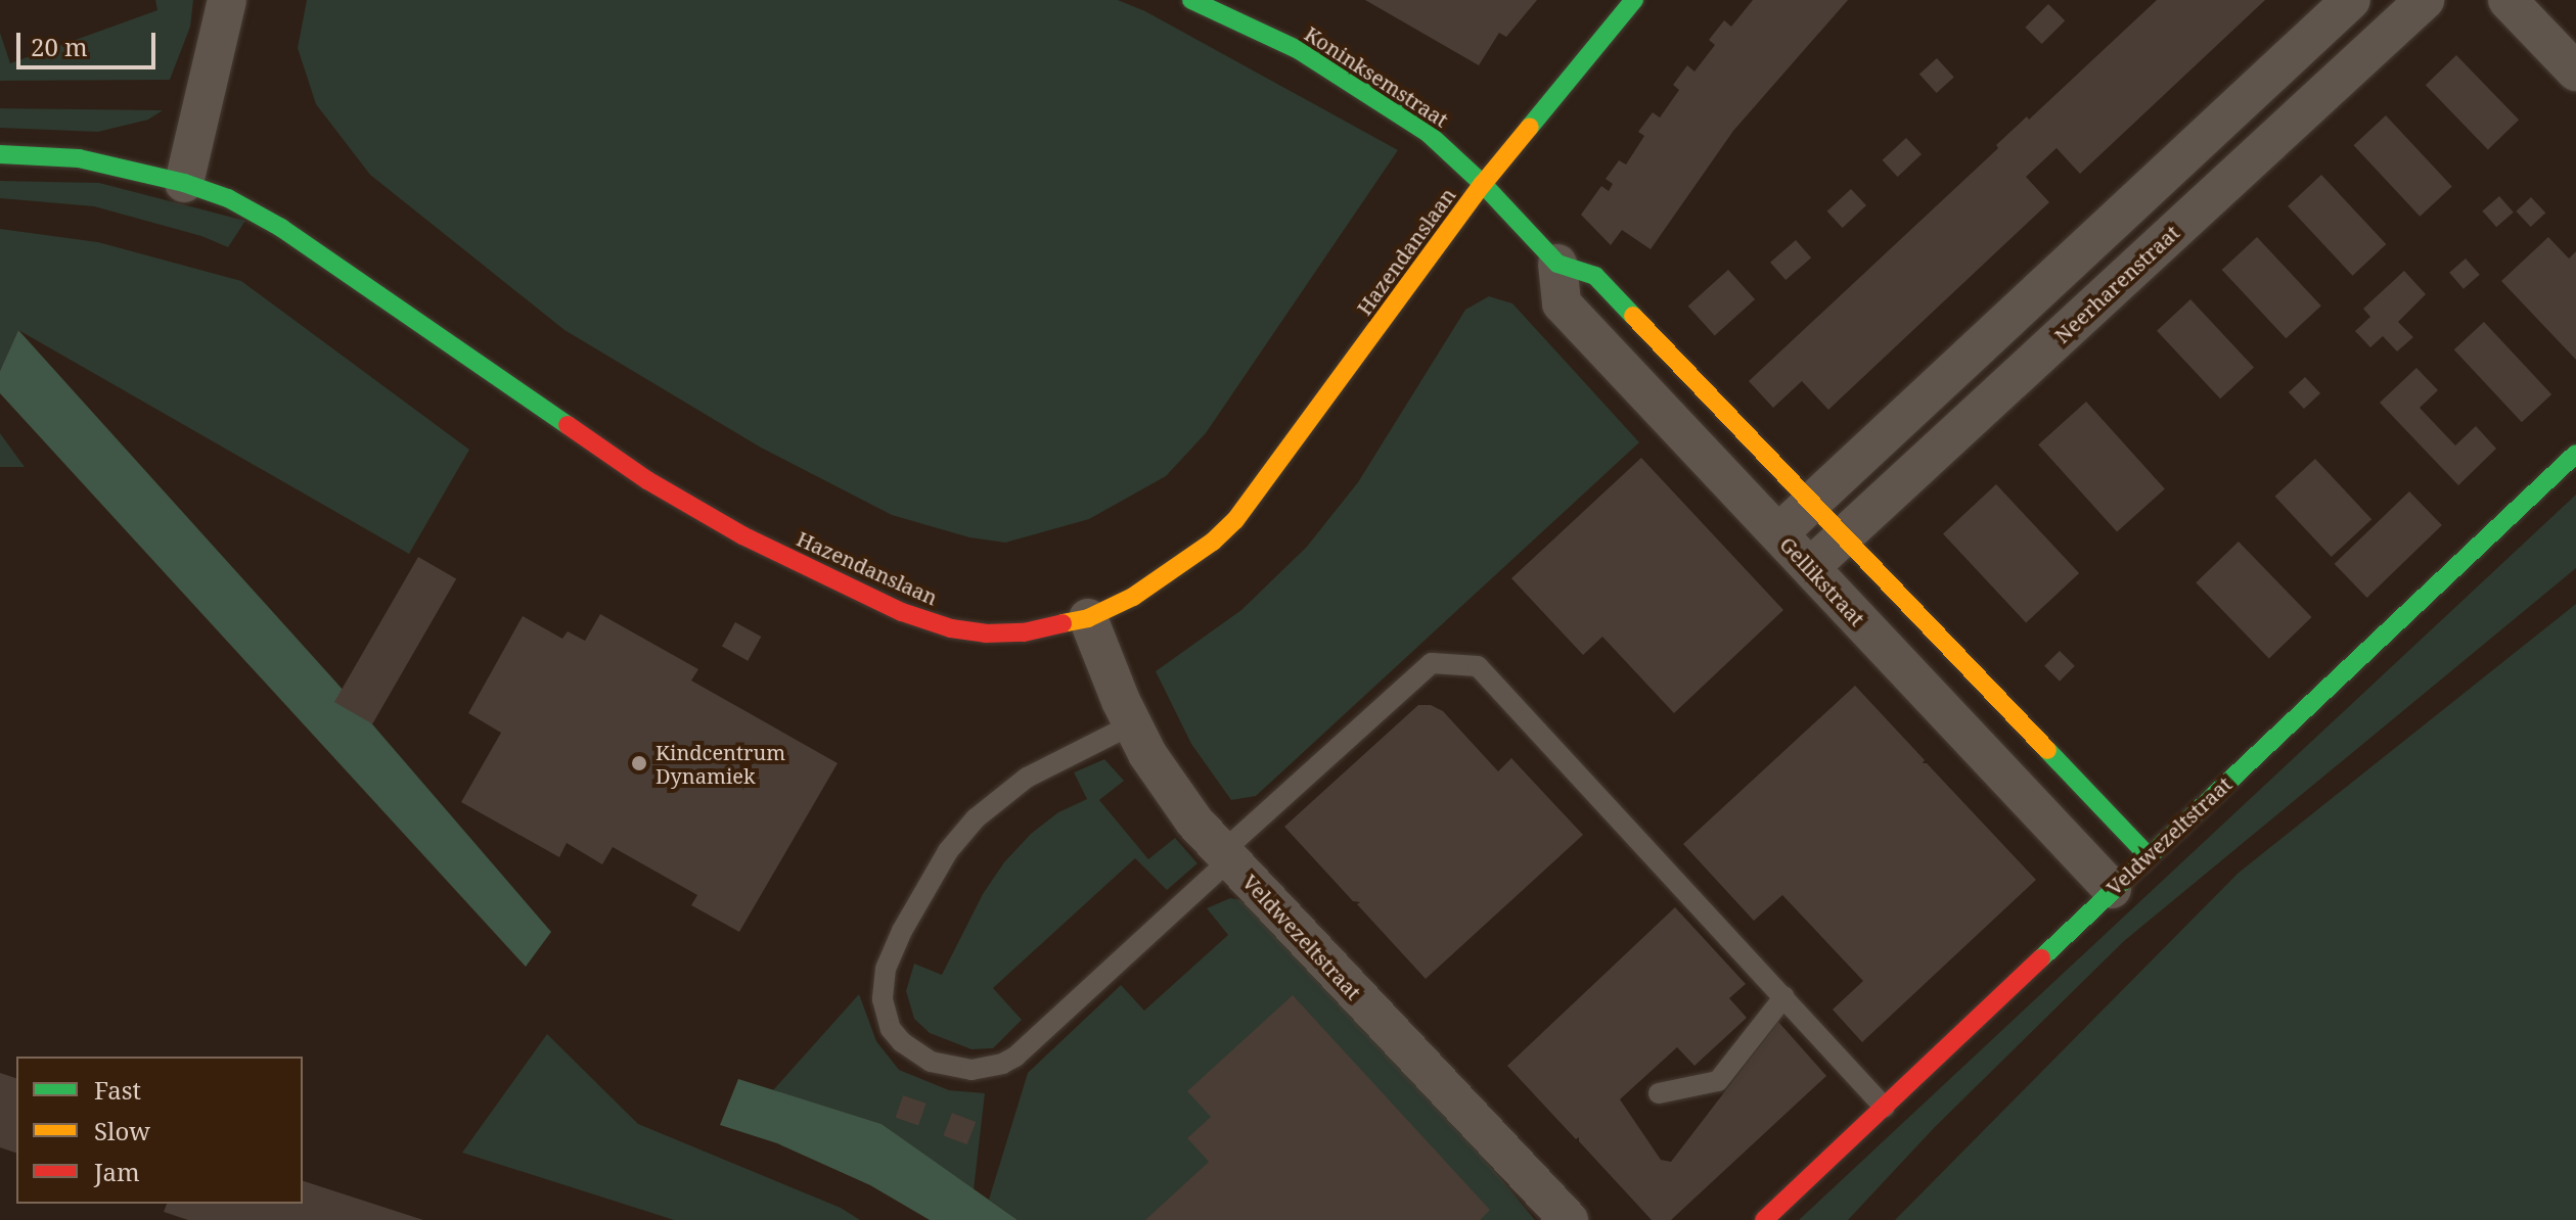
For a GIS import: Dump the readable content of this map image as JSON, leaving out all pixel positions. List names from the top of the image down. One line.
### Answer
{"streets":{"street":["Koninksemstraat","Hazendanslaan","Neerharenstraat","Gellikstraat","Veldwezeltstraat"]},"crossings":[["Koninksemstraat","Hazendanslaan"],["Hazendanslaan","Veldwezeltstraat"],["Neerharenstraat","Gellikstraat"],["Gellikstraat","Veldwezeltstraat"]],"places":["Kindcentrum Dynamiek"],"legend":["Fast","Slow","Jam"],"scale_bar":"20 m"}
